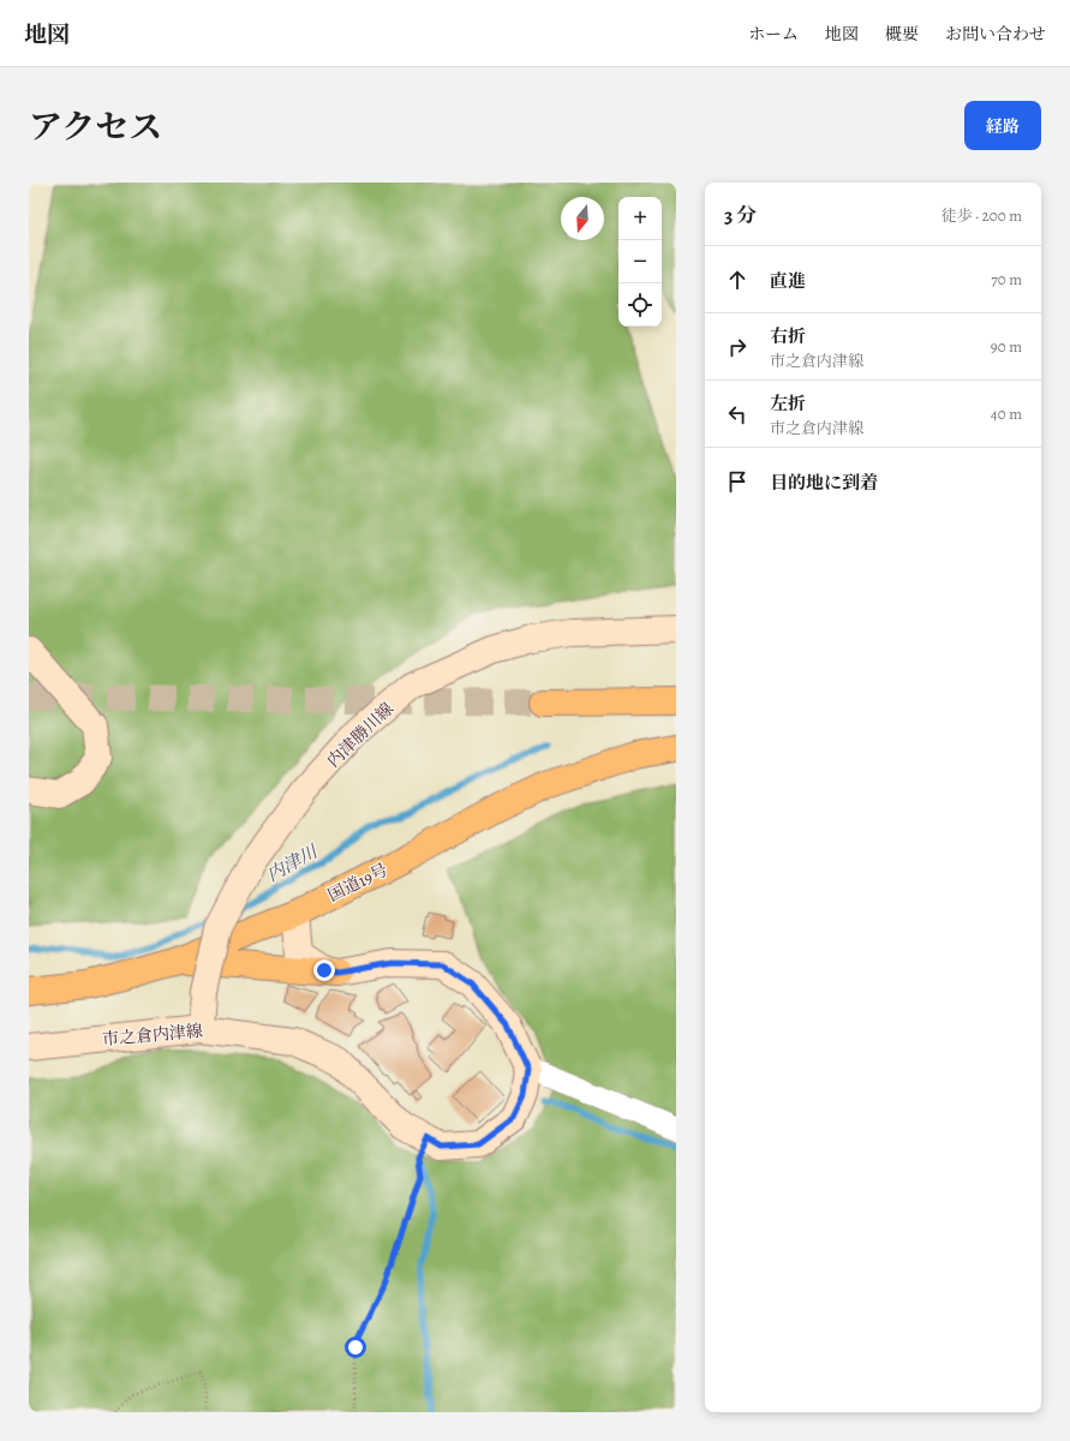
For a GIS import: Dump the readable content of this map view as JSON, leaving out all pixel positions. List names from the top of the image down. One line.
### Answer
{"streets":{"highway":["国道19号"],"main road":["内津勝川線","市之倉内津線"]},"crossings":[["内津勝川線","市之倉内津線"]],"water":["内津川"],"north":"bottom","page":{"header":"地図","nav":["ホーム","地図","概要","お問い合わせ"],"title":"アクセス","buttons":"経路","heading":["3 分","徒歩 · 200 m"],"map_buttons":["+","−"],"list":[["直進","70 m"],["右折","市之倉内津線","90 m"],["左折","市之倉内津線","40 m"],"目的地に到着"]}}
